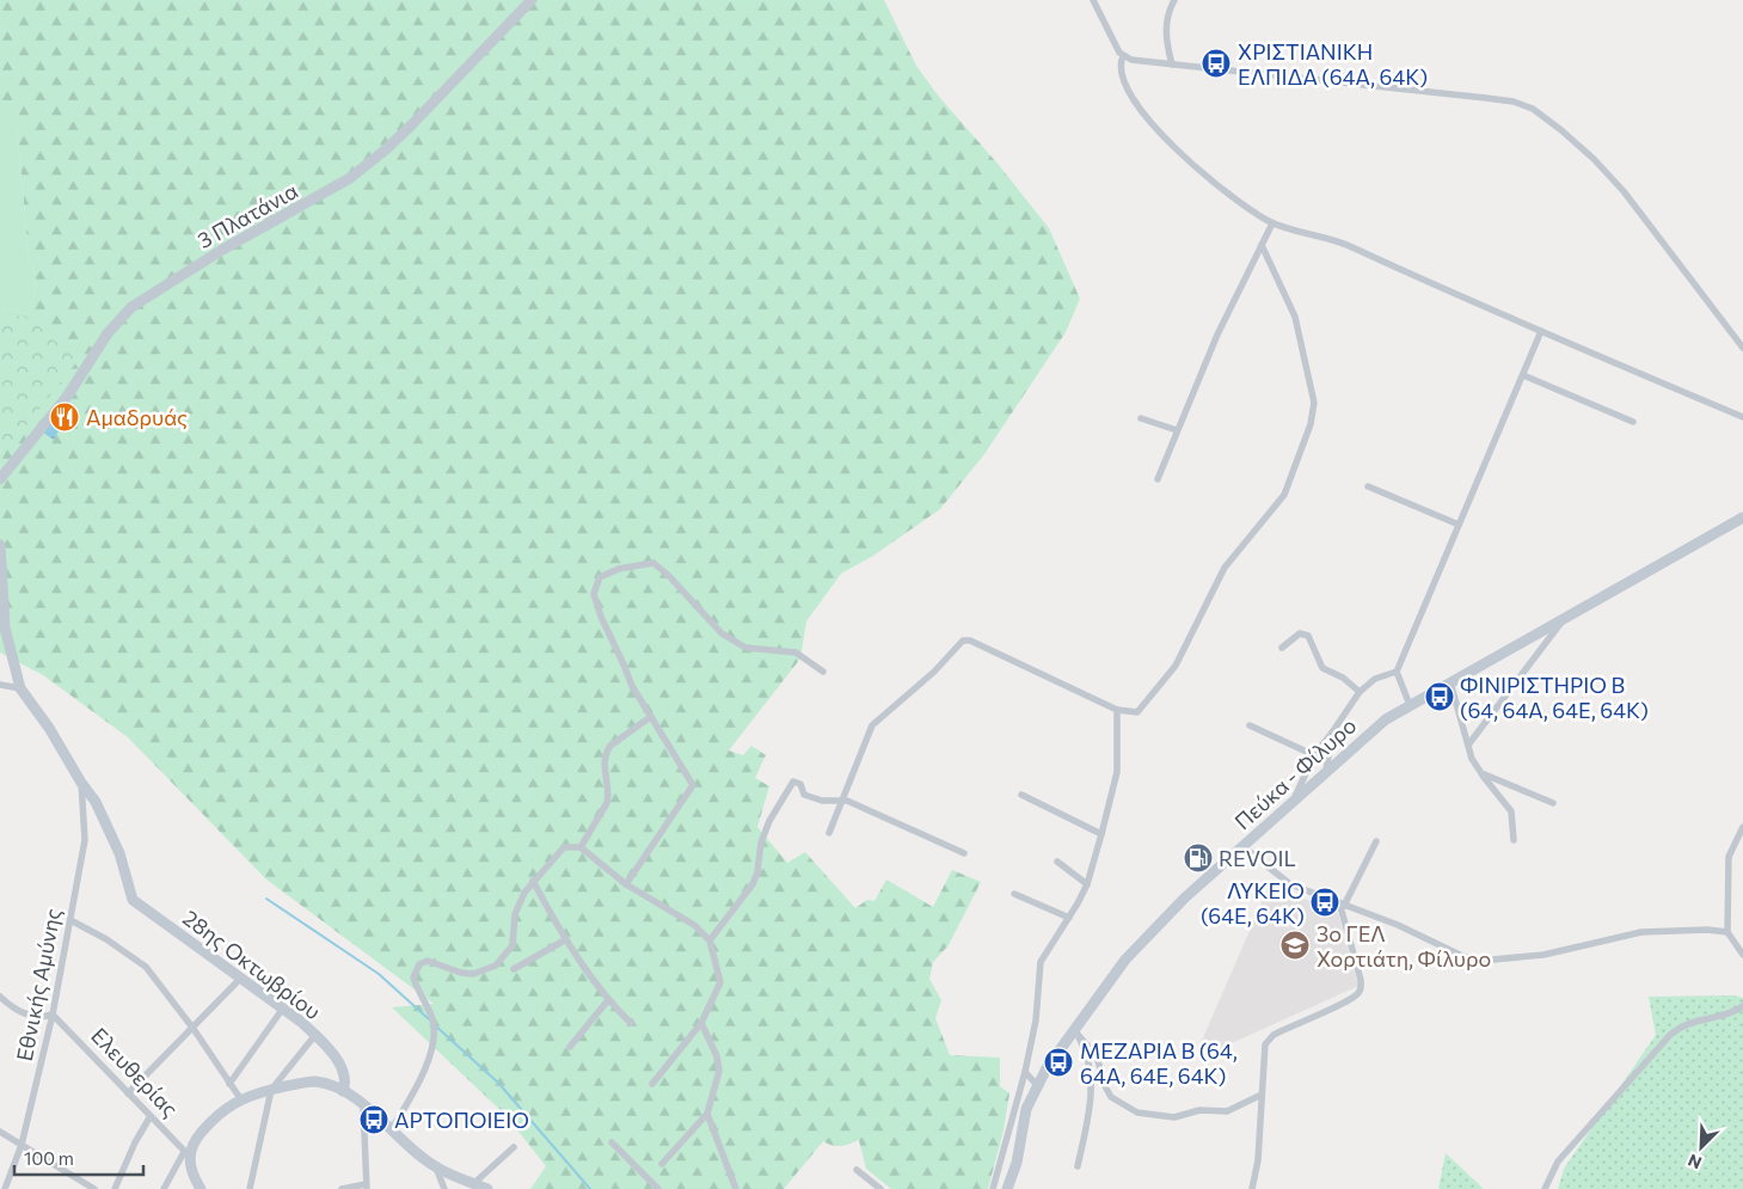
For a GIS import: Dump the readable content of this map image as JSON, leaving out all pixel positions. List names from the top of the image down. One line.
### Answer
{"streets":{"street":["3 Πλατάνια","Πεύκα - Φίλυρο","28ης Οκτωβρίου","Εθνικής Αμύνης","Ελευθερίας"]},"crossings":[["28ης Οκτωβρίου","Εθνικής Αμύνης"],["Εθνικής Αμύνης","Ελευθερίας"]],"places":{"bus stop":["ΧΡΙΣΤΙΑΝΙΚΗ ΕΛΠΙΔΑ (64Α, 64Κ)","ΦΙΝΙΡΙΣΤΗΡΙΟ B (64, 64Α, 64Ε, 64Κ)","ΛΥΚΕΙΟ (64Ε, 64Κ)","ΜΕΖΑΡΙΑ B (64, 64Α, 64Ε, 64Κ)","ΑΡΤΟΠΟΙΕΙΟ"],"restaurant":["Αμαδρυάς"],"fuel station":["REVOIL"],"school or university":["3ο ΓΕΛ Χορτιάτη, Φίλυρο"]},"scale_bar":"100 m","north":"bottom left"}
